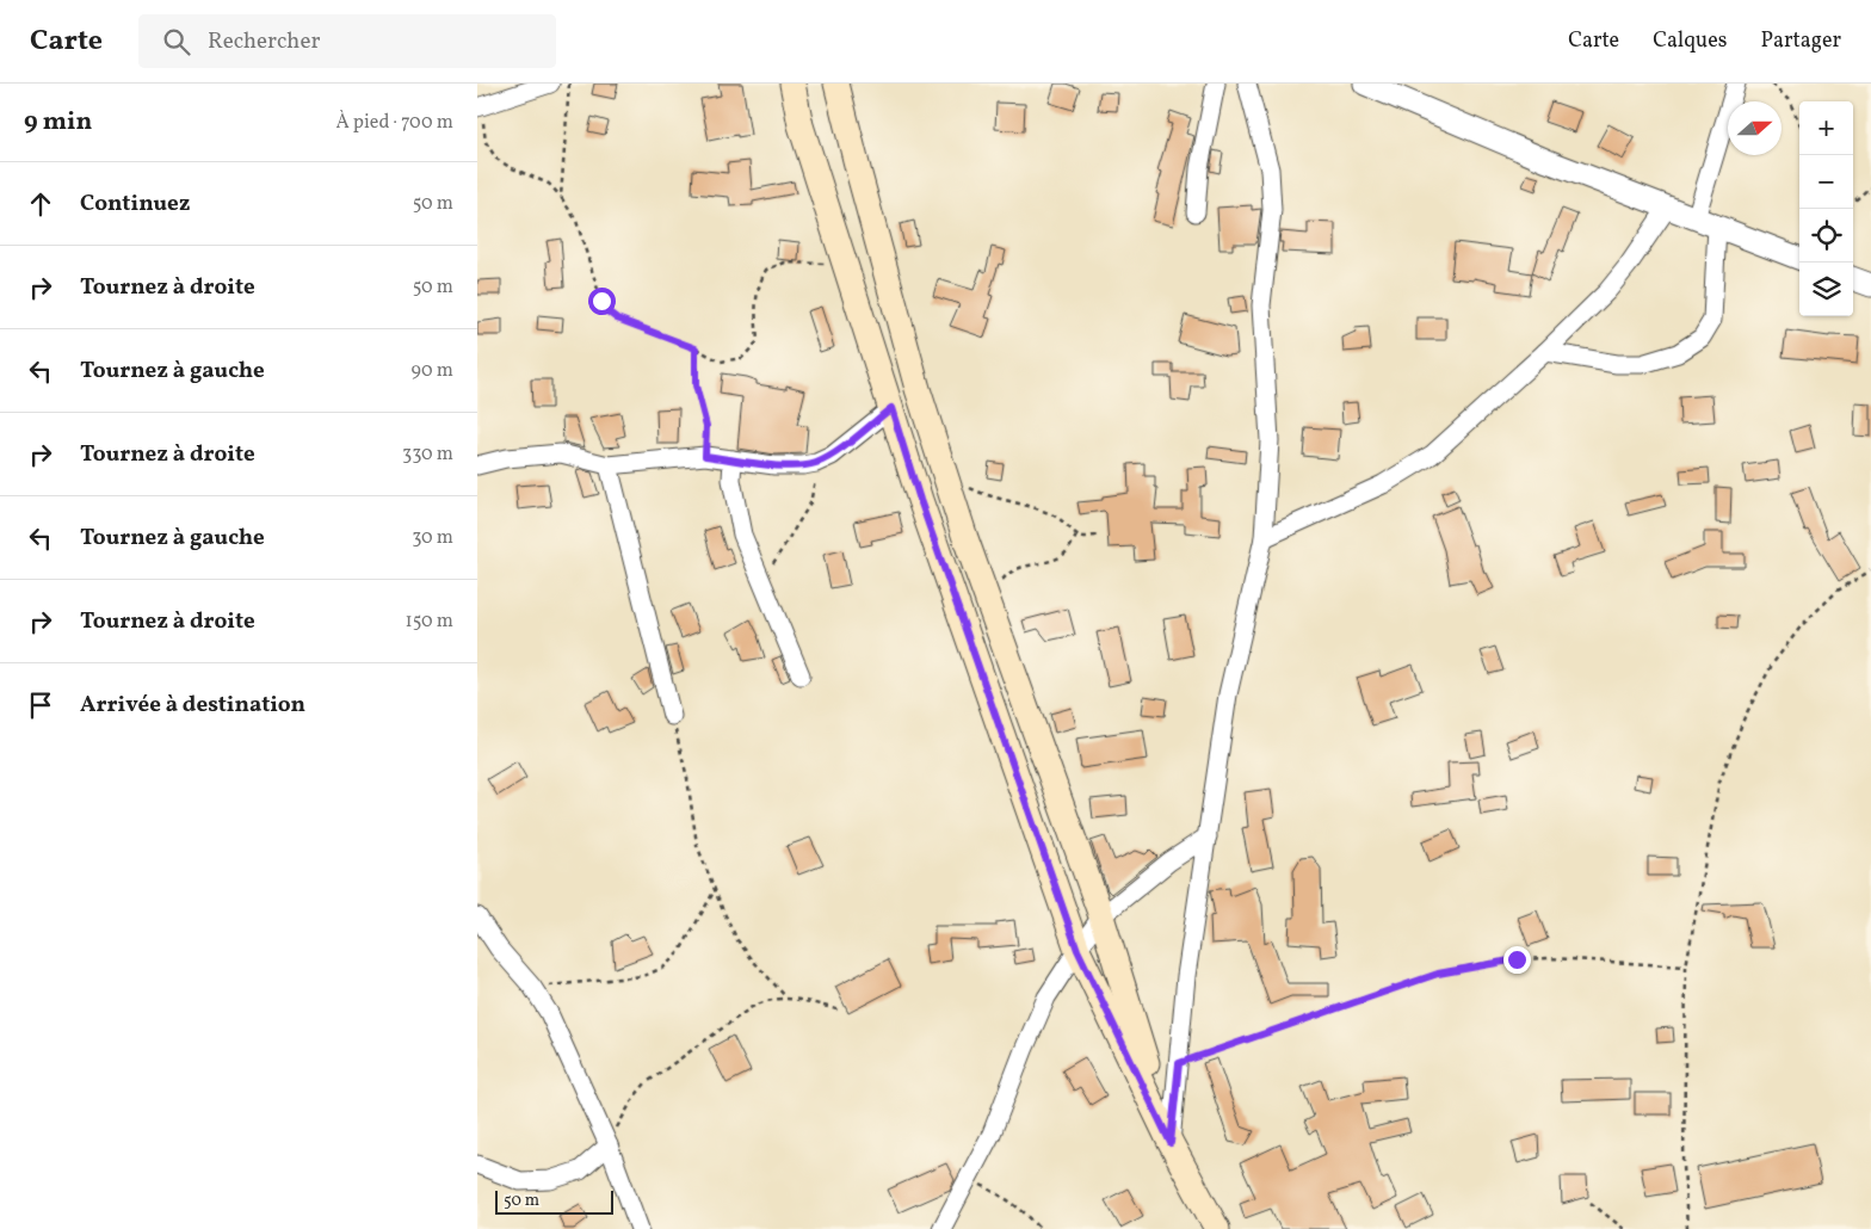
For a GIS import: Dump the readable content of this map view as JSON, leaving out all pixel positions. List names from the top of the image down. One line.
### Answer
{"scale_bar":"50 m","north":"right","page":{"header":"Carte","search":"Rechercher","nav":["Carte","Calques","Partager"],"heading":["9 min","À pied · 700 m"],"map_buttons":["+","−"],"list":[["Continuez","50 m"],["Tournez à droite","50 m"],["Tournez à gauche","90 m"],["Tournez à droite","330 m"],["Tournez à gauche","30 m"],["Tournez à droite","150 m"],"Arrivée à destination"],"scale":"50 m"}}
